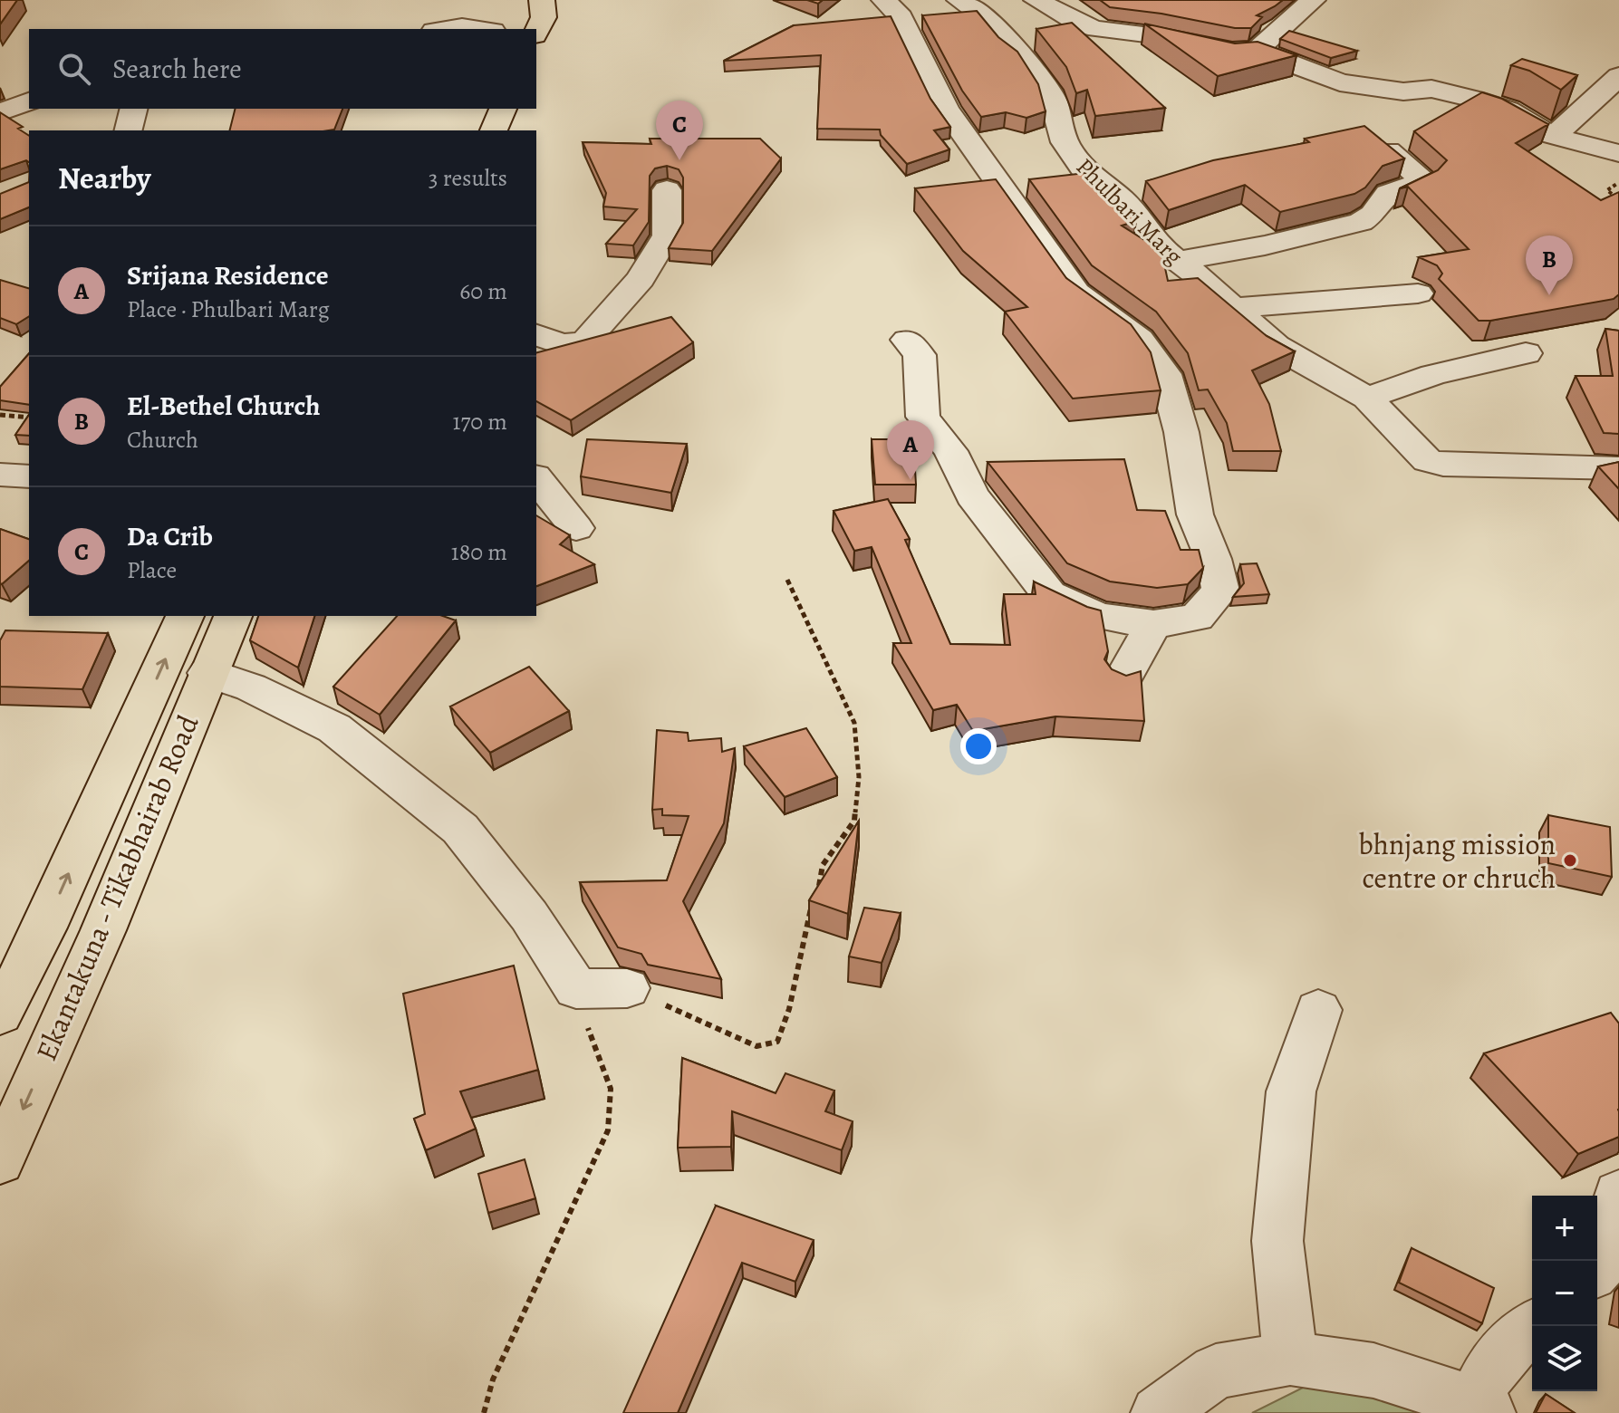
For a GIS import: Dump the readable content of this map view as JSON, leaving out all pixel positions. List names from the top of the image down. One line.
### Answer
{"streets":{"main road":["Ekantakuna - Tikabhairab Road"],"street":["Phulbari Marg"]},"places":["bhnjang mission centre or chruch"],"page":{"search":"Search here","pins":["C","B","A"],"heading":["Nearby","3 results"],"list":[{"mark":"A","name":"Srijana Residence","note":"Place · Phulbari Marg","value":"60 m"},{"mark":"B","name":"El-Bethel Church","note":"Church","value":"170 m"},{"mark":"C","name":"Da Crib","note":"Place","value":"180 m"}],"map_buttons":["+","−"]}}
